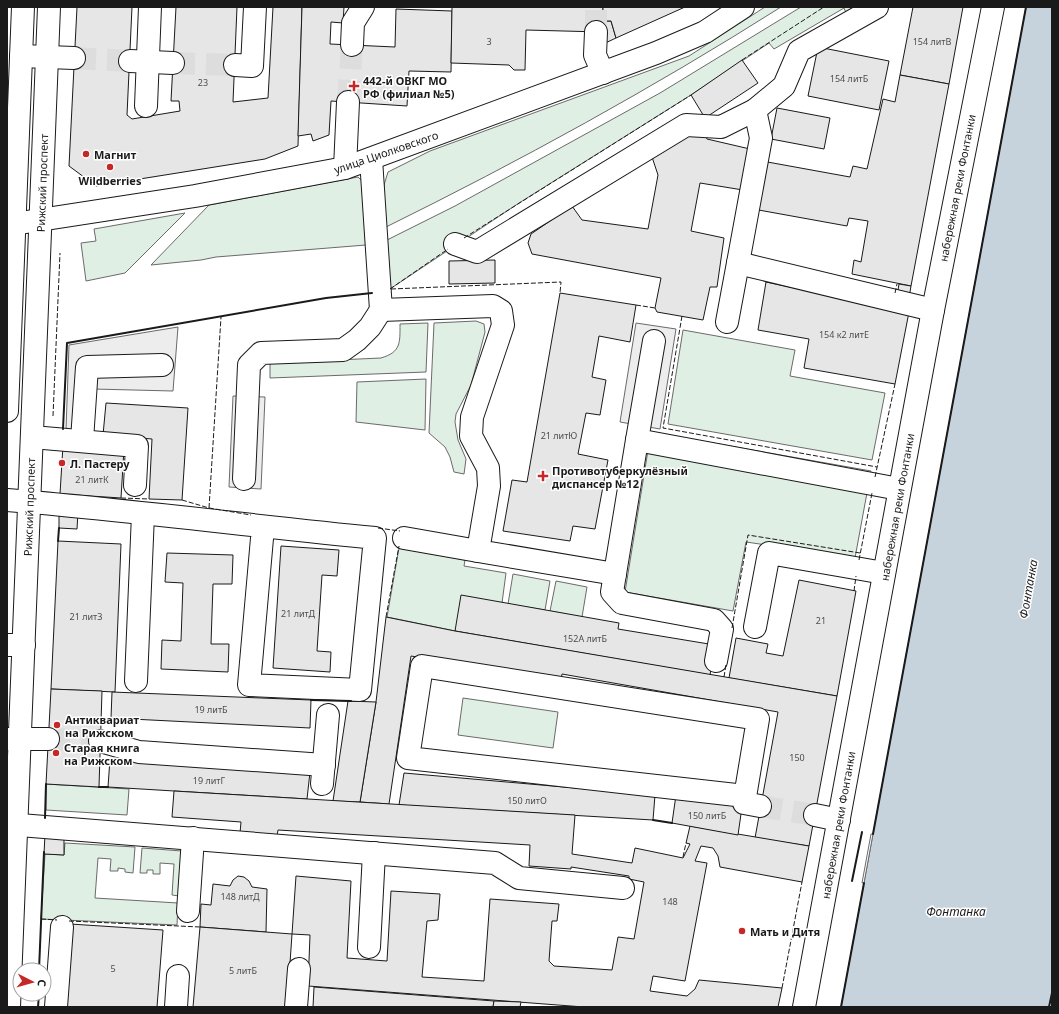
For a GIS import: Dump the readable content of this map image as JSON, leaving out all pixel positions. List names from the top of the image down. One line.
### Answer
{"streets":{"street":["улица Циолковского","Рижский проспект","набережная реки Фонтанки"]},"crossings":[["улица Циолковского","Рижский проспект"]],"water":["Фонтанка"],"places":{"health":["442-й ОВКГ МО РФ (филиал №5)","Противотуберкулёзный диспансер №12"],"other":["Магнит","Wildberries","Л. Пастеру","Антиквариат на Рижском","Старая книга на Рижском","Мать и Дитя"]},"house_numbers":["3","154 литВ","154 литБ","23","154 к2 литЕ","21 литЮ","21 литК","21 литД","21 литЗ","21","152А литБ","19 литБ","150","19 литГ","150 литО","150 литБ","148 литД","148","5","5 литБ"],"north":"right"}
